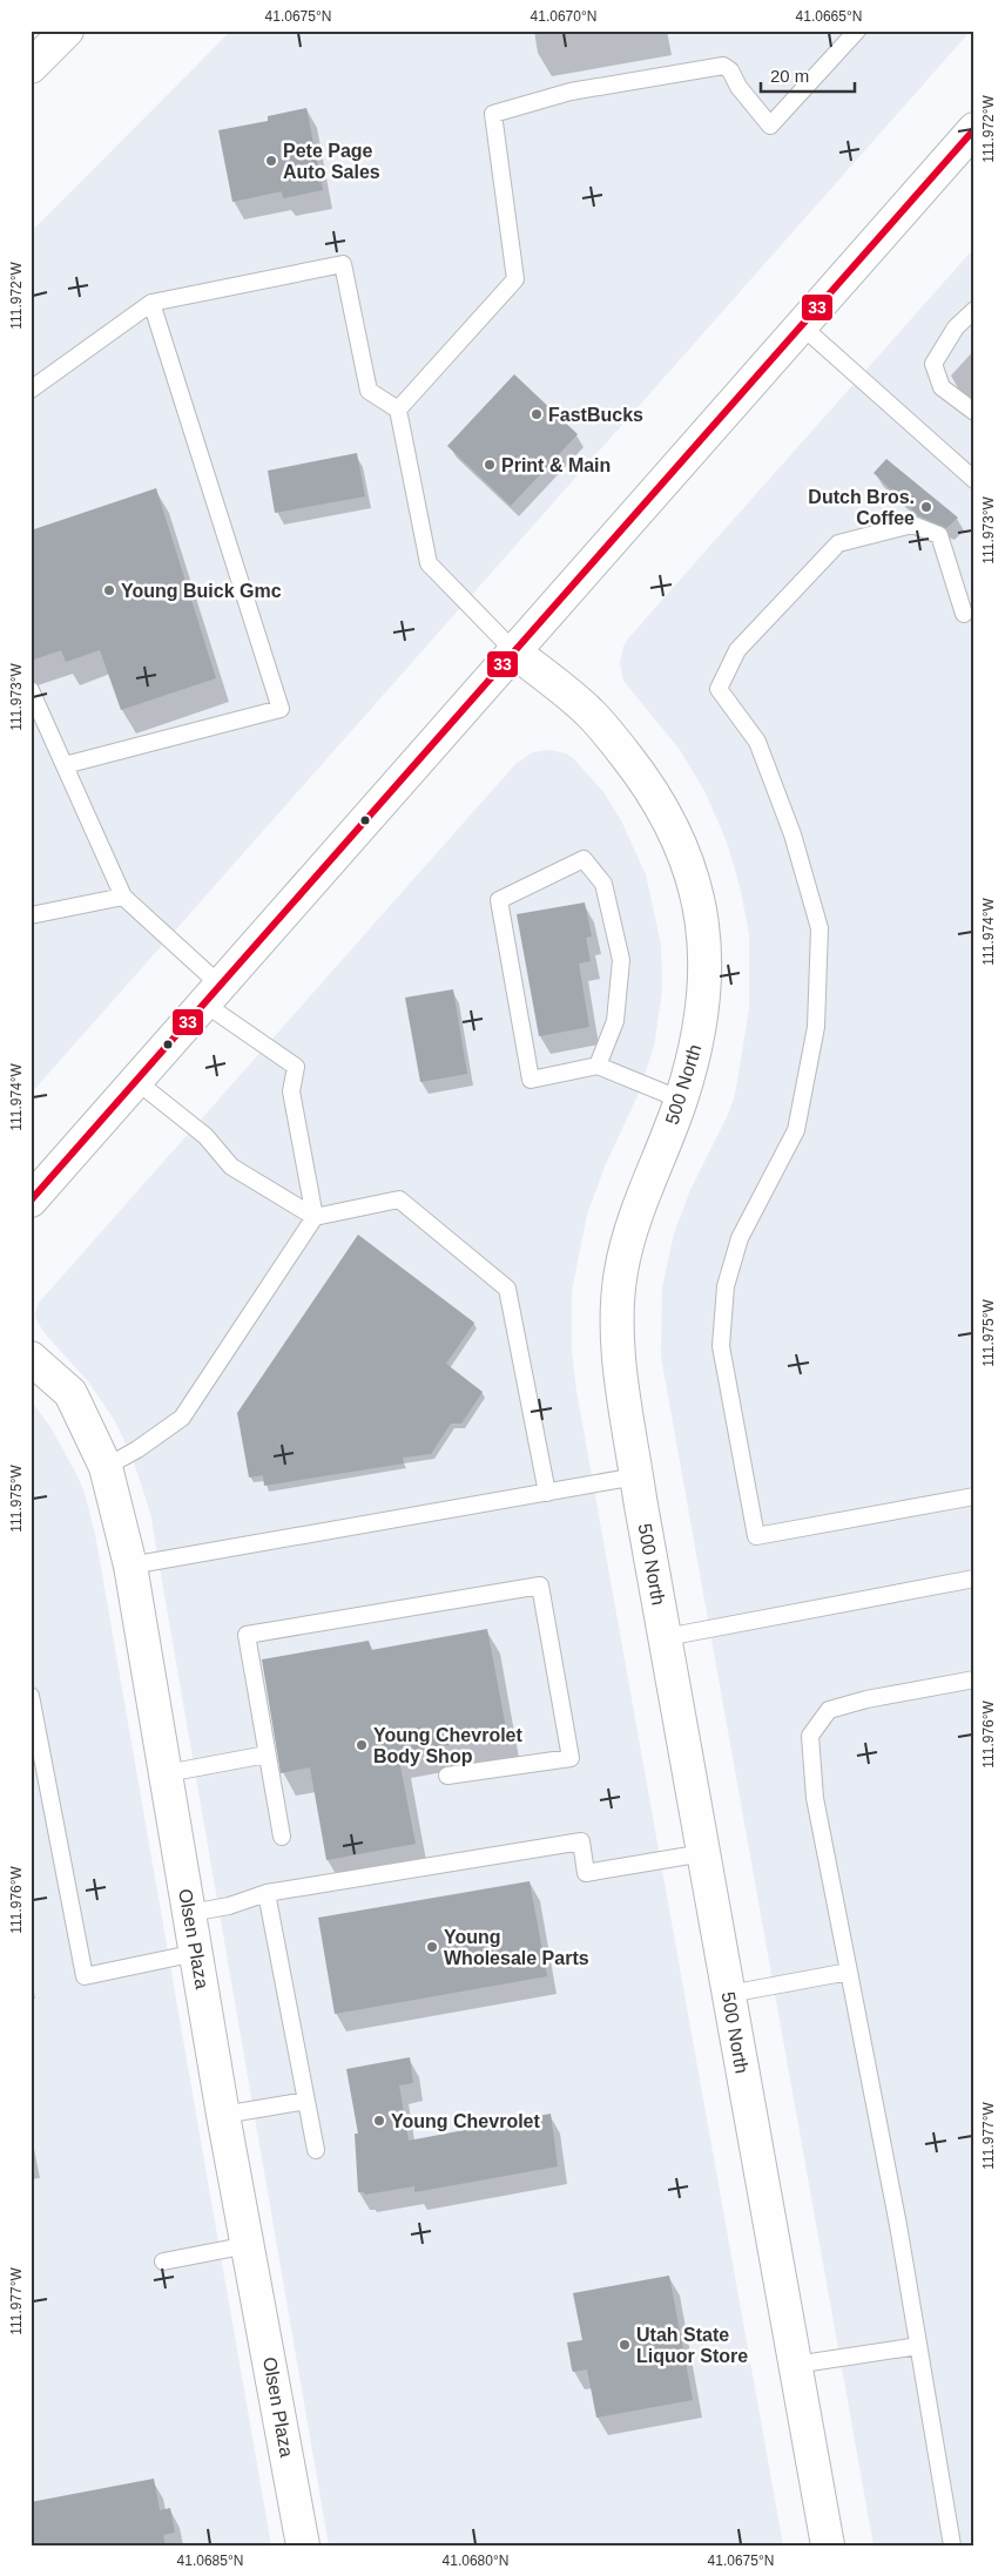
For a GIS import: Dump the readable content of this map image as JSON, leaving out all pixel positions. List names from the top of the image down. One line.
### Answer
{"streets":{"main road":["500 North","Olsen Plaza"]},"places":["Pete Page Auto Sales","FastBucks","Print & Main","Dutch Bros. Coffee","Young Buick Gmc","Young Chevrolet Body Shop","Young Wholesale Parts","Young Chevrolet","Utah State Liquor Store"],"lines":["transit line 33"],"scale_bar":"20 m","coordinates":["41.0675°N","41.0670°N","41.0665°N","111.972°W","111.973°W","111.974°W","111.975°W","111.976°W","111.977°W","41.0685°N","41.0680°N"]}
